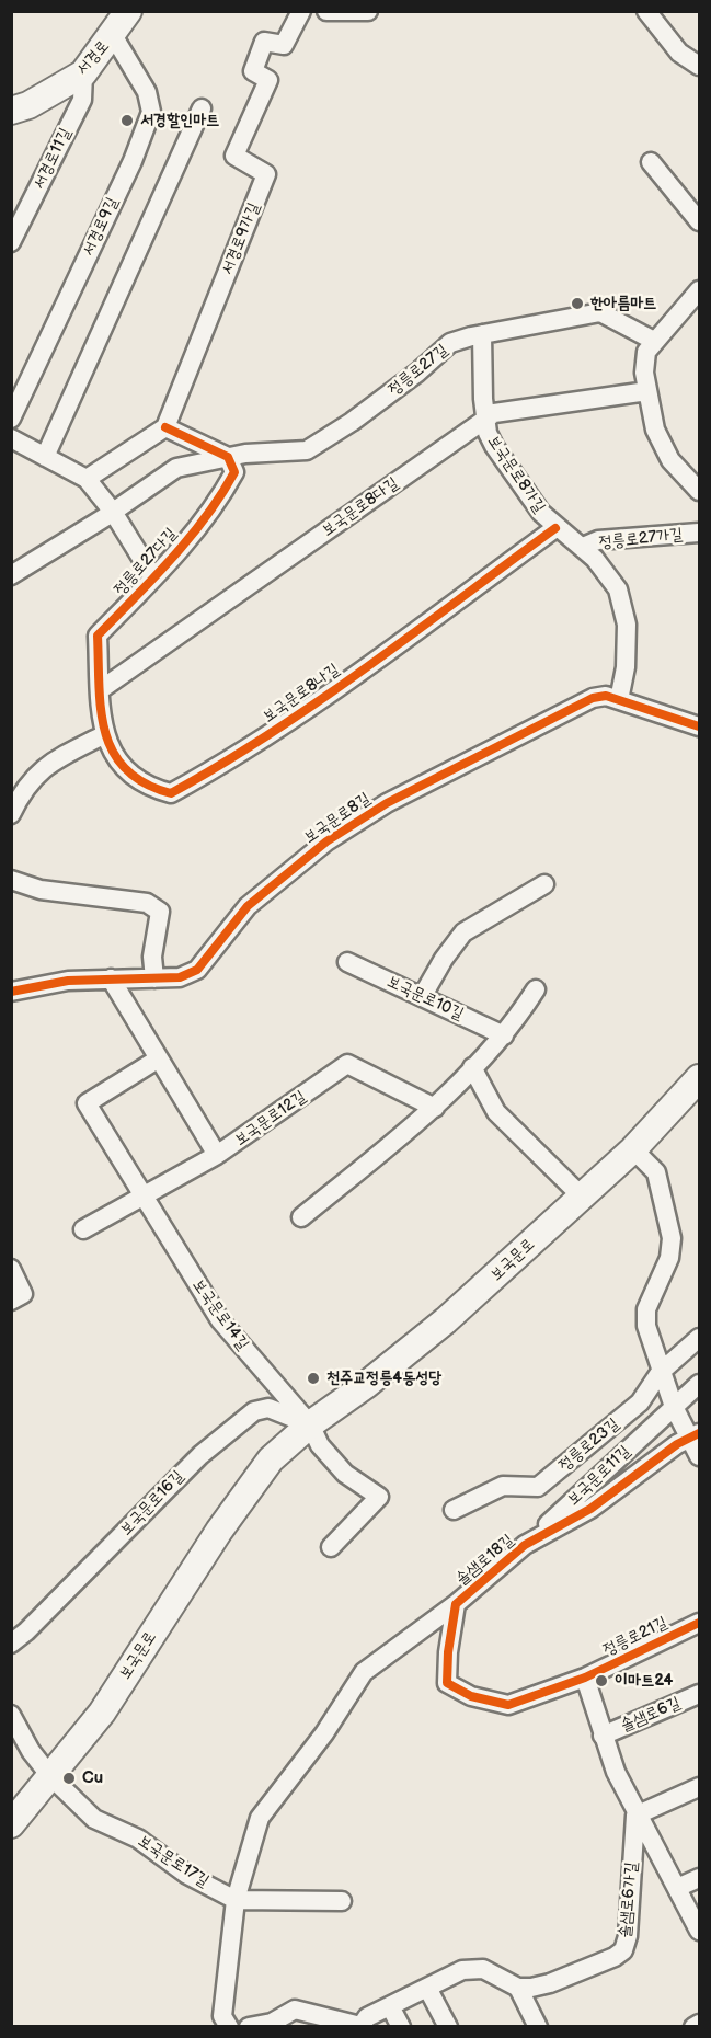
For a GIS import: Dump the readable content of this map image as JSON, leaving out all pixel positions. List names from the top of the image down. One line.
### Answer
{"streets":{"main road":["서경로","보국문로"],"street":["서경로11길","서경로9길","서경로9가길","정릉로27길","보국문로8가길","보국문로8다길","정릉로27가길","정릉로27다길","보국문로8나길","보국문로8길","보국문로10길","보국문로12길","보국문로14길","정릉로23길","보국문로11길","보국문로16길","솔샘로18길","정릉로21길","솔샘로6길","보국문로17길","솔샘로6가길"]},"crossings":[["서경로","서경로11길"],["서경로","서경로9길"],["서경로9가길","정릉로27길"],["정릉로27길","보국문로8가길"],["정릉로27길","정릉로27다길"],["보국문로8가길","보국문로8다길"],["보국문로8가길","정릉로27가길"],["보국문로8가길","보국문로8나길"],["보국문로8가길","보국문로8길"],["보국문로8다길","정릉로27다길"],["보국문로8다길","보국문로8나길"],["정릉로27다길","보국문로8나길"],["보국문로8길","보국문로12길"],["보국문로12길","보국문로14길"],["보국문로","보국문로14길"],["보국문로","보국문로16길"],["보국문로","보국문로17길"],["보국문로14길","보국문로16길"],["보국문로11길","솔샘로18길"],["솔샘로18길","정릉로21길"],["솔샘로18길","솔샘로6길"],["솔샘로18길","보국문로17길"],["정릉로21길","솔샘로6길"],["솔샘로6길","솔샘로6가길"]],"places":["서경할인마트","한아름마트","천주교정릉4동성당","이마트24","Cu"]}
